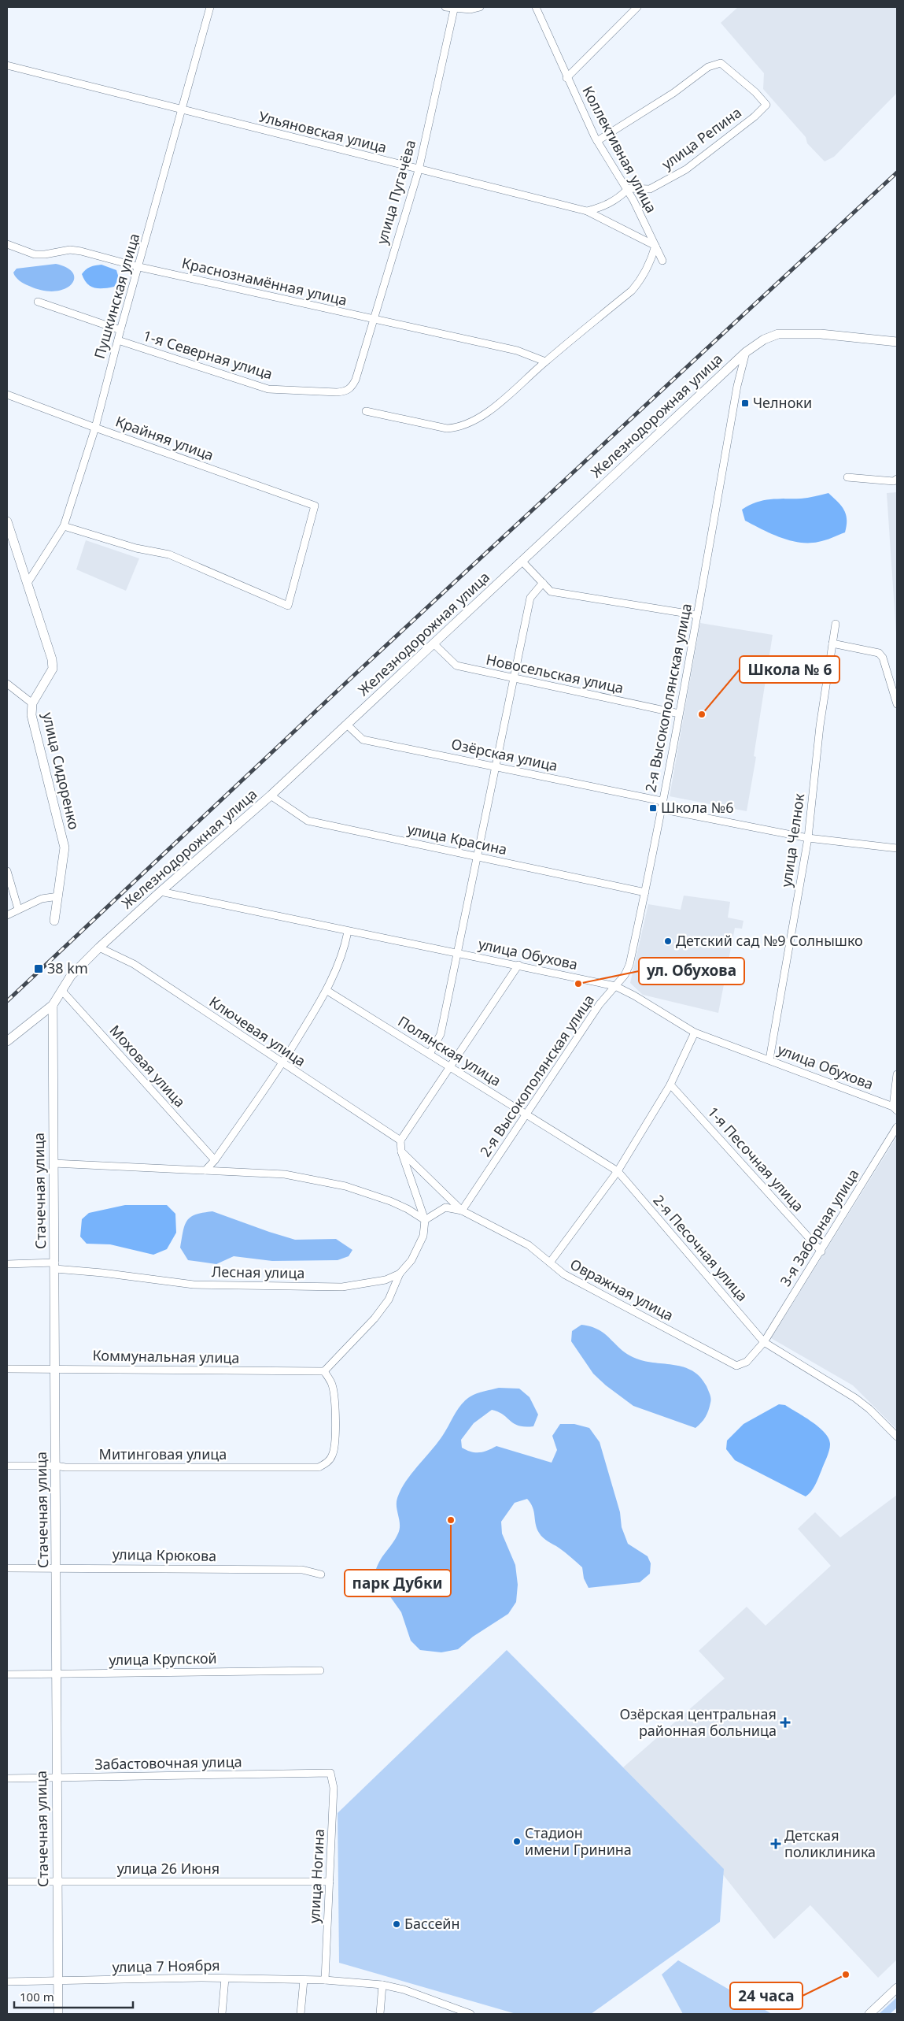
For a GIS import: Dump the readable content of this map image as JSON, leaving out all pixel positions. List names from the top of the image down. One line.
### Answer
{"streets":{"street":["Ульяновская улица","улица Репина","Коллективная улица","улица Пугачёва","Краснознамённая улица","Пушкинская улица","1-я Северная улица","Железнодорожная улица","Крайняя улица","Новосельская улица","2-я Высокополянская улица","Озёрская улица","улица Сидоренко","улица Красина","улица Челнок","улица Обухова","Ключевая улица","Полянская улица","Моховая улица","1-я Песочная улица","Стачечная улица","3-я Заборная улица","2-я Песочная улица","Лесная улица","Овражная улица","Коммунальная улица","Митинговая улица","улица Крюкова","улица Крупской","Забастовочная улица","улица 26 Июня","улица Ногина","улица 7 Ноября"]},"crossings":[["Ульяновская улица","улица Репина"],["Ульяновская улица","Коллективная улица"],["Ульяновская улица","улица Пугачёва"],["Ульяновская улица","Пушкинская улица"],["улица Репина","Коллективная улица"],["улица Пугачёва","Краснознамённая улица"],["улица Пугачёва","1-я Северная улица"],["Краснознамённая улица","Пушкинская улица"],["Пушкинская улица","1-я Северная улица"],["Пушкинская улица","Крайняя улица"],["Пушкинская улица","улица Сидоренко"],["Железнодорожная улица","Новосельская улица"],["Железнодорожная улица","2-я Высокополянская улица"],["Железнодорожная улица","Озёрская улица"],["Железнодорожная улица","улица Красина"],["Железнодорожная улица","улица Обухова"],["Железнодорожная улица","Ключевая улица"],["Железнодорожная улица","Моховая улица"],["Железнодорожная улица","Стачечная улица"],["Новосельская улица","2-я Высокополянская улица"],["2-я Высокополянская улица","Озёрская улица"],["2-я Высокополянская улица","улица Красина"],["2-я Высокополянская улица","улица Обухова"],["2-я Высокополянская улица","Полянская улица"],["2-я Высокополянская улица","Овражная улица"],["улица Челнок","улица Обухова"],["Ключевая улица","Лесная улица"],["Полянская улица","2-я Песочная улица"],["1-я Песочная улица","3-я Заборная улица"],["Стачечная улица","Лесная улица"],["Стачечная улица","Коммунальная улица"],["Стачечная улица","Митинговая улица"],["Стачечная улица","улица Крюкова"],["Стачечная улица","улица Крупской"],["Стачечная улица","Забастовочная улица"],["Стачечная улица","улица 26 Июня"],["Стачечная улица","улица 7 Ноября"],["3-я Заборная улица","2-я Песочная улица"],["3-я Заборная улица","Овражная улица"],["2-я Песочная улица","Овражная улица"],["Лесная улица","Овражная улица"],["Коммунальная улица","Митинговая улица"],["Забастовочная улица","улица Ногина"],["улица 26 Июня","улица Ногина"],["улица Ногина","улица 7 Ноября"]],"places":{"transit":["Челноки","Школа №6","38 km"],"other":["Школа № 6","Детский сад №9 Солнышко","ул. Обухова","парк Дубки","Стадион имени Гринина","Бассейн","24 часа"],"health":["Озёрская центральная районная больница","Детская поликлиника"]},"scale_bar":"100 m"}
